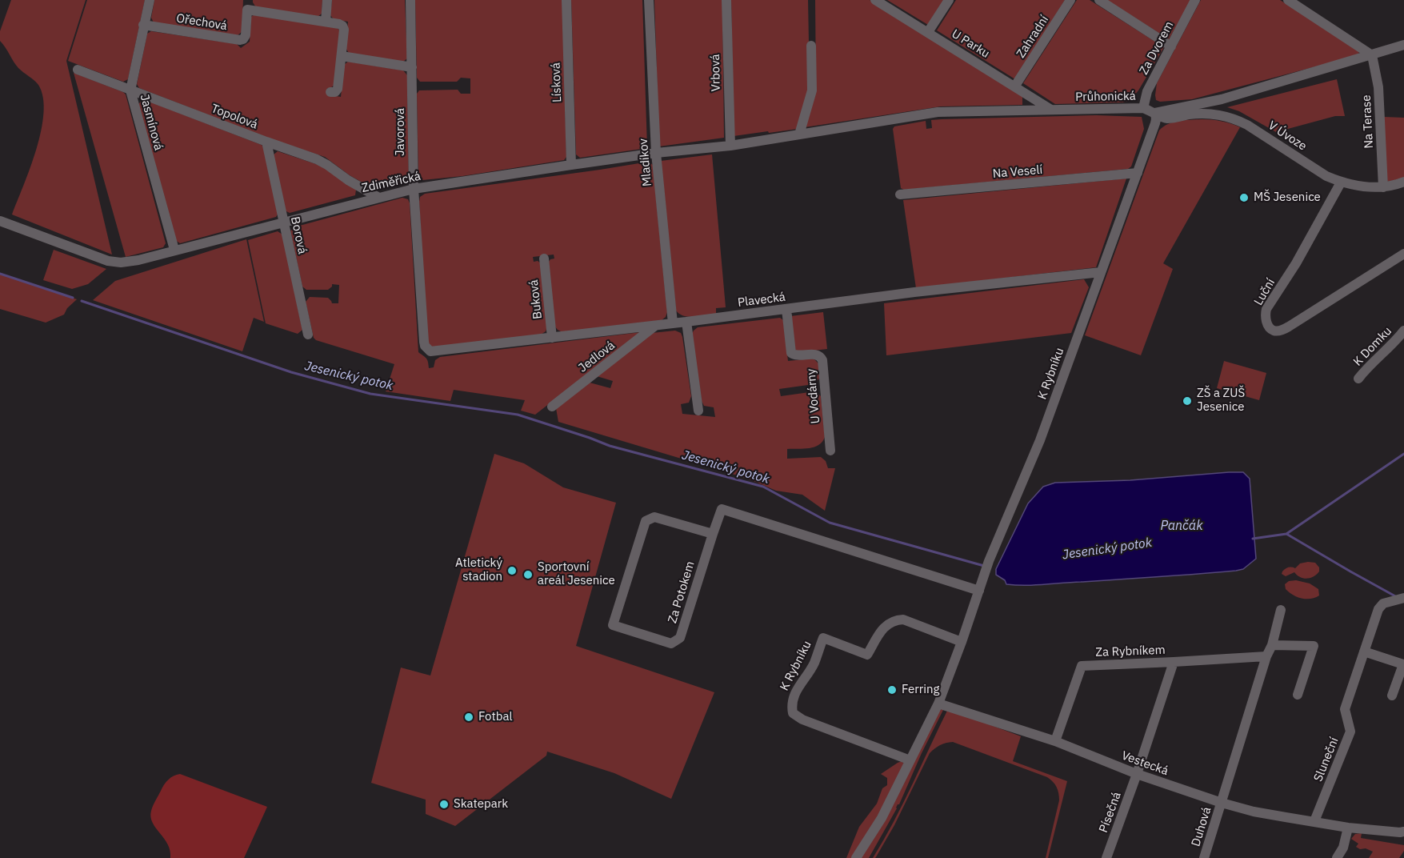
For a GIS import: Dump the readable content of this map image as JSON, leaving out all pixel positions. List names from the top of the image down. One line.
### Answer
{"streets":{"street":["Ořechová","Zahradní","U Parku","Za Dvorem","Vrbová","Lísková","Průhonická","Topolová","Na Terase","Jasmínová","Javorová","V Úvoze","Mladíkov","Na Veselí","Zdiměřická","Borová","Luční","Buková","Plavecká","K Domku","Jedlová","K Rybníku","U Vodárny","Za Potokem","Za Rybníkem","Sluneční","Vestecká","Písečná","Duhová"]},"crossings":[["Ořechová","Jasmínová"],["Zahradní","U Parku"],["U Parku","Průhonická"],["Za Dvorem","Průhonická"],["Vrbová","Zdiměřická"],["Lísková","Zdiměřická"],["Průhonická","V Úvoze"],["Průhonická","Zdiměřická"],["Průhonická","K Rybníku"],["Topolová","Jasmínová"],["Topolová","Zdiměřická"],["Topolová","Borová"],["Na Terase","V Úvoze"],["Jasmínová","Zdiměřická"],["Javorová","Zdiměřická"],["Javorová","Plavecká"],["V Úvoze","Luční"],["V Úvoze","K Rybníku"],["Mladíkov","Zdiměřická"],["Mladíkov","Plavecká"],["Na Veselí","K Rybníku"],["Zdiměřická","Borová"],["Buková","Plavecká"],["Plavecká","Jedlová"],["Plavecká","K Rybníku"],["Plavecká","U Vodárny"],["K Rybníku","Za Potokem"],["K Rybníku","Vestecká"],["Za Rybníkem","Vestecká"],["Za Rybníkem","Písečná"],["Sluneční","Vestecká"],["Vestecká","Písečná"],["Vestecká","Duhová"]],"water":["Jesenický potok","Pančák"],"places":["MŠ Jesenice","ZŠ a ZUŠ Jesenice","Atletický stadion","Sportovní areál Jesenice","Ferring","Fotbal","Skatepark"]}
